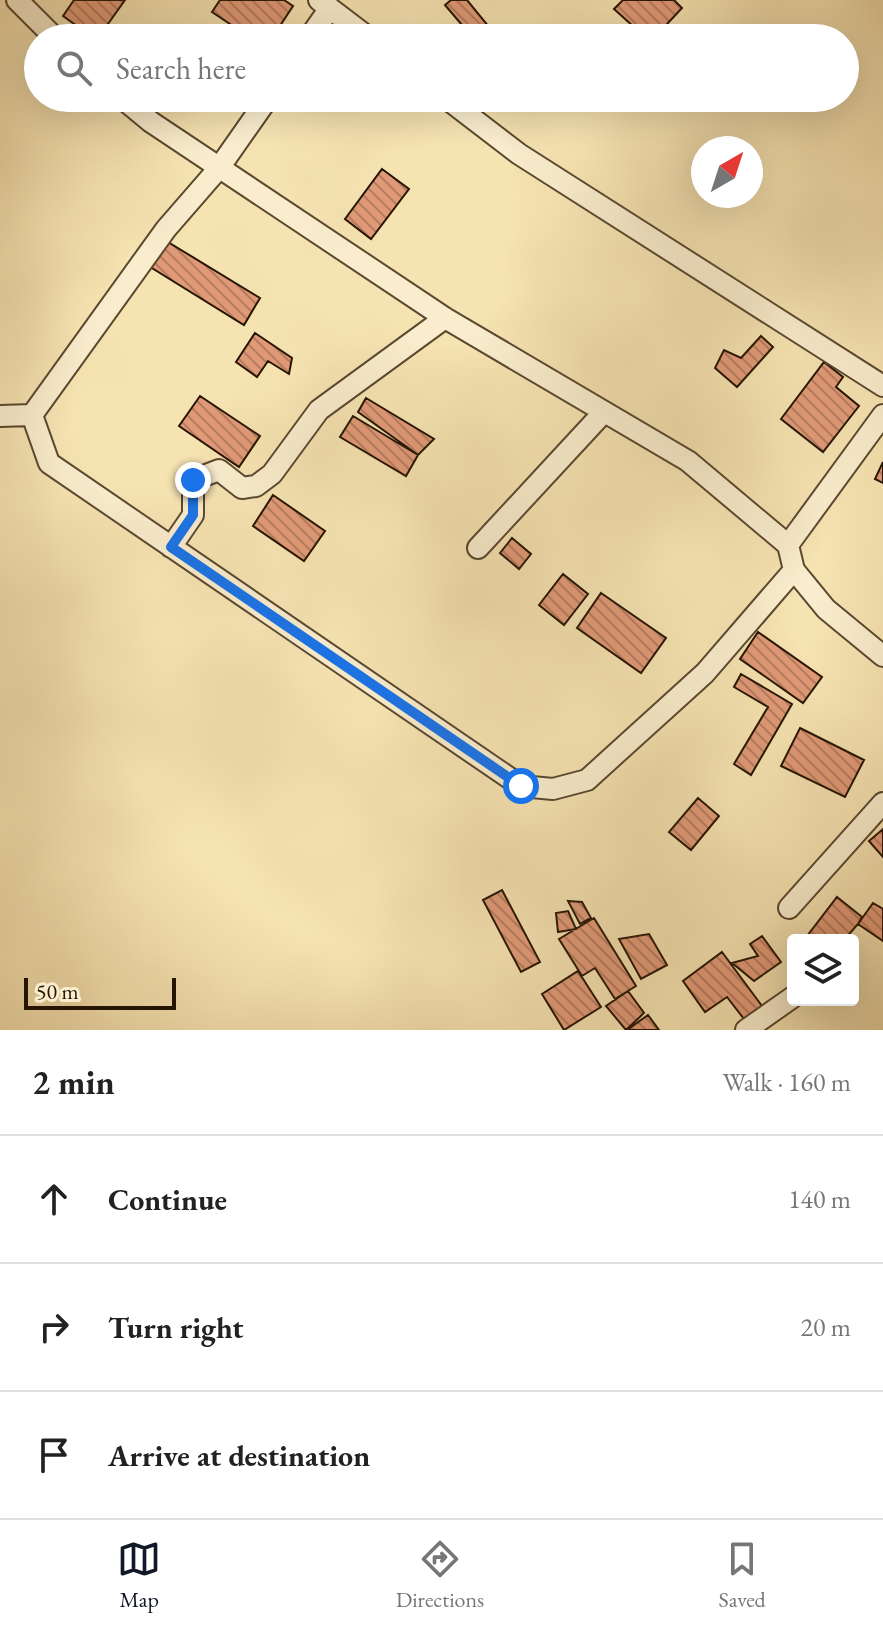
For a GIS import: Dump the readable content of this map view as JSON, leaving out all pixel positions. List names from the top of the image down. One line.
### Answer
{"scale_bar":"50 m","north":"top right","page":{"search":"Search here","scale":"50 m","heading":["2 min","Walk · 160 m"],"list":[["Continue","140 m"],["Turn right","20 m"],"Arrive at destination"],"nav":["Map","Directions","Saved"]}}
